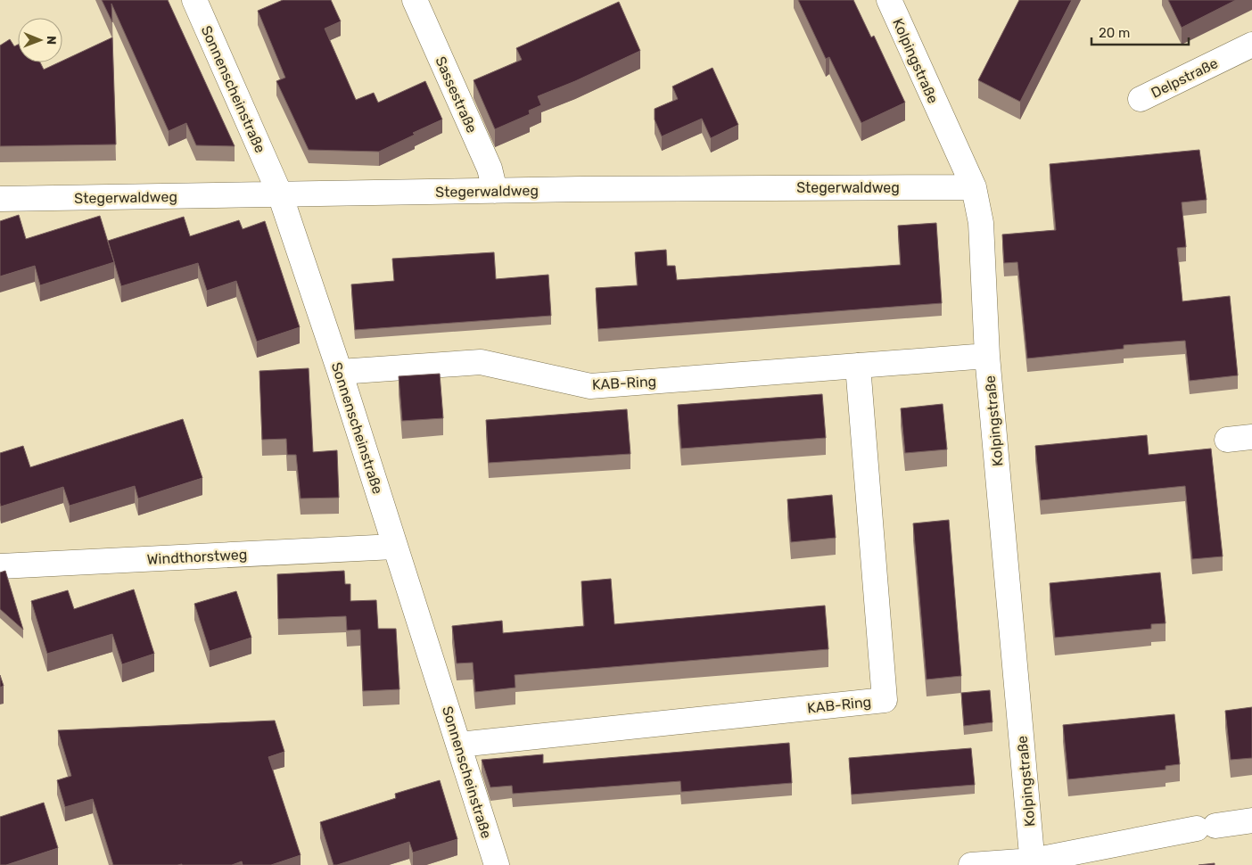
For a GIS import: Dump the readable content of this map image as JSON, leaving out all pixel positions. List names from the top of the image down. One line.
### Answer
{"streets":{"street":["Kolpingstraße","Delpstraße","Sonnenscheinstraße","Sassestraße","Stegerwaldweg","KAB-Ring","Windthorstweg"]},"crossings":[["Kolpingstraße","Stegerwaldweg"],["Kolpingstraße","KAB-Ring"],["Sonnenscheinstraße","Stegerwaldweg"],["Sonnenscheinstraße","KAB-Ring"],["Sonnenscheinstraße","Windthorstweg"],["Sassestraße","Stegerwaldweg"]],"scale_bar":"20 m","north":"right"}
